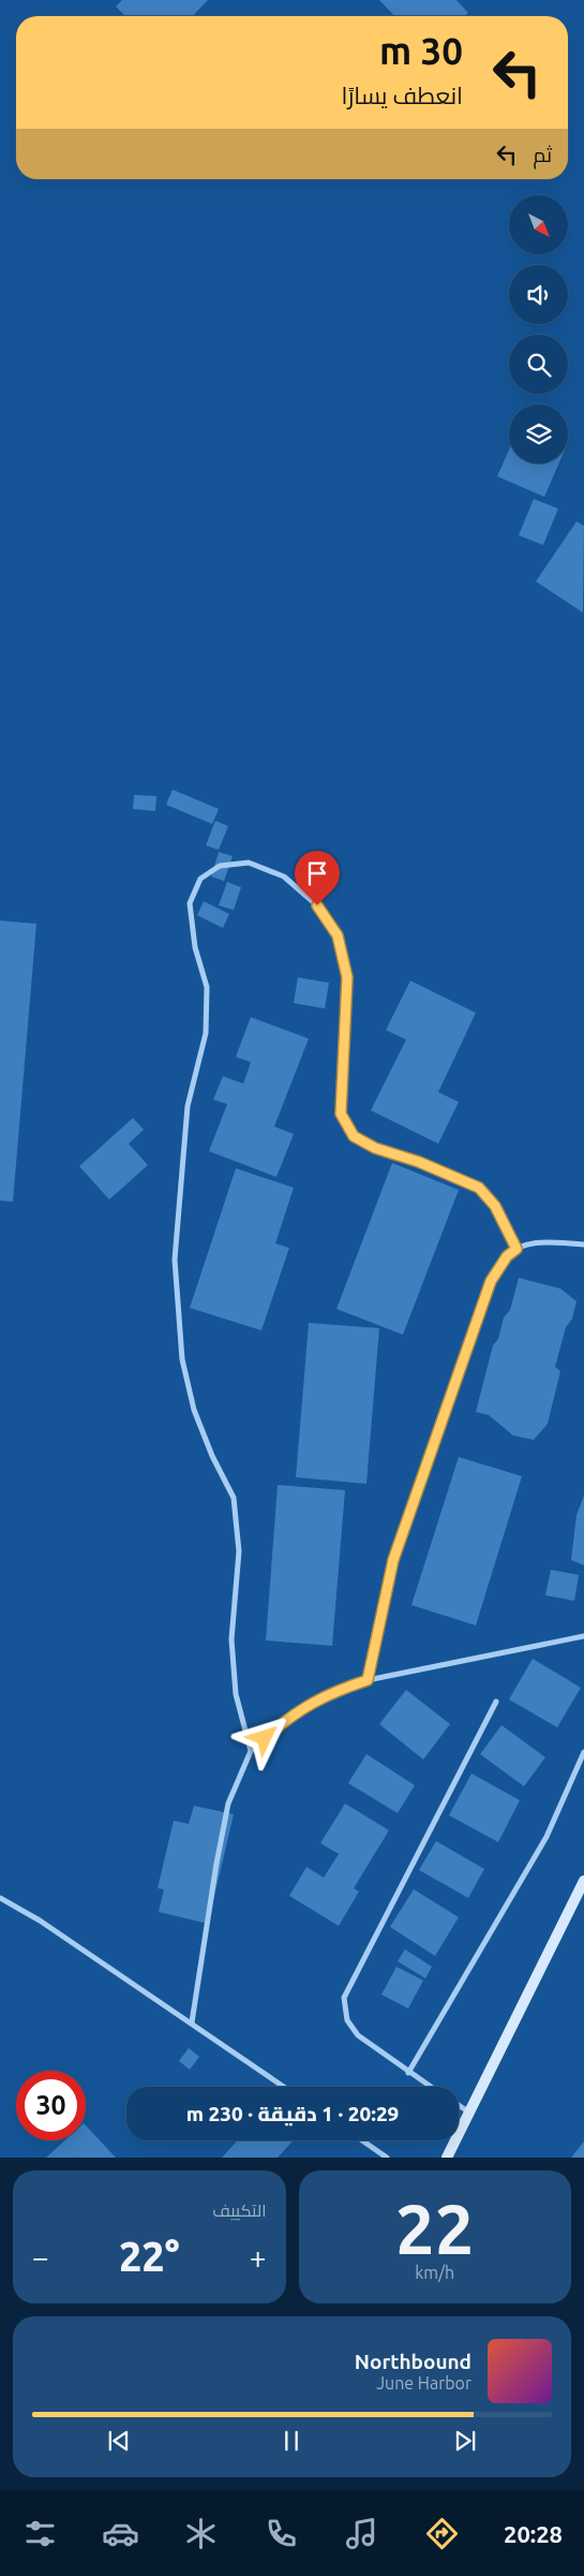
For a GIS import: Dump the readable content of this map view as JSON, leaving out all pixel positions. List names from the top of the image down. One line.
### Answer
{"north":"bottom right","page":{"turn":["30 m","انعطف يسارًا"],"then":"ثم","limit":"30","trip":"20:29 · 1 دقيقة · 230 m","tile":[["22","km/h"],"التكييف"],"heat":["−","22°","+"],"song":["Northbound","June Harbor"],"tabs":"20:28"}}
